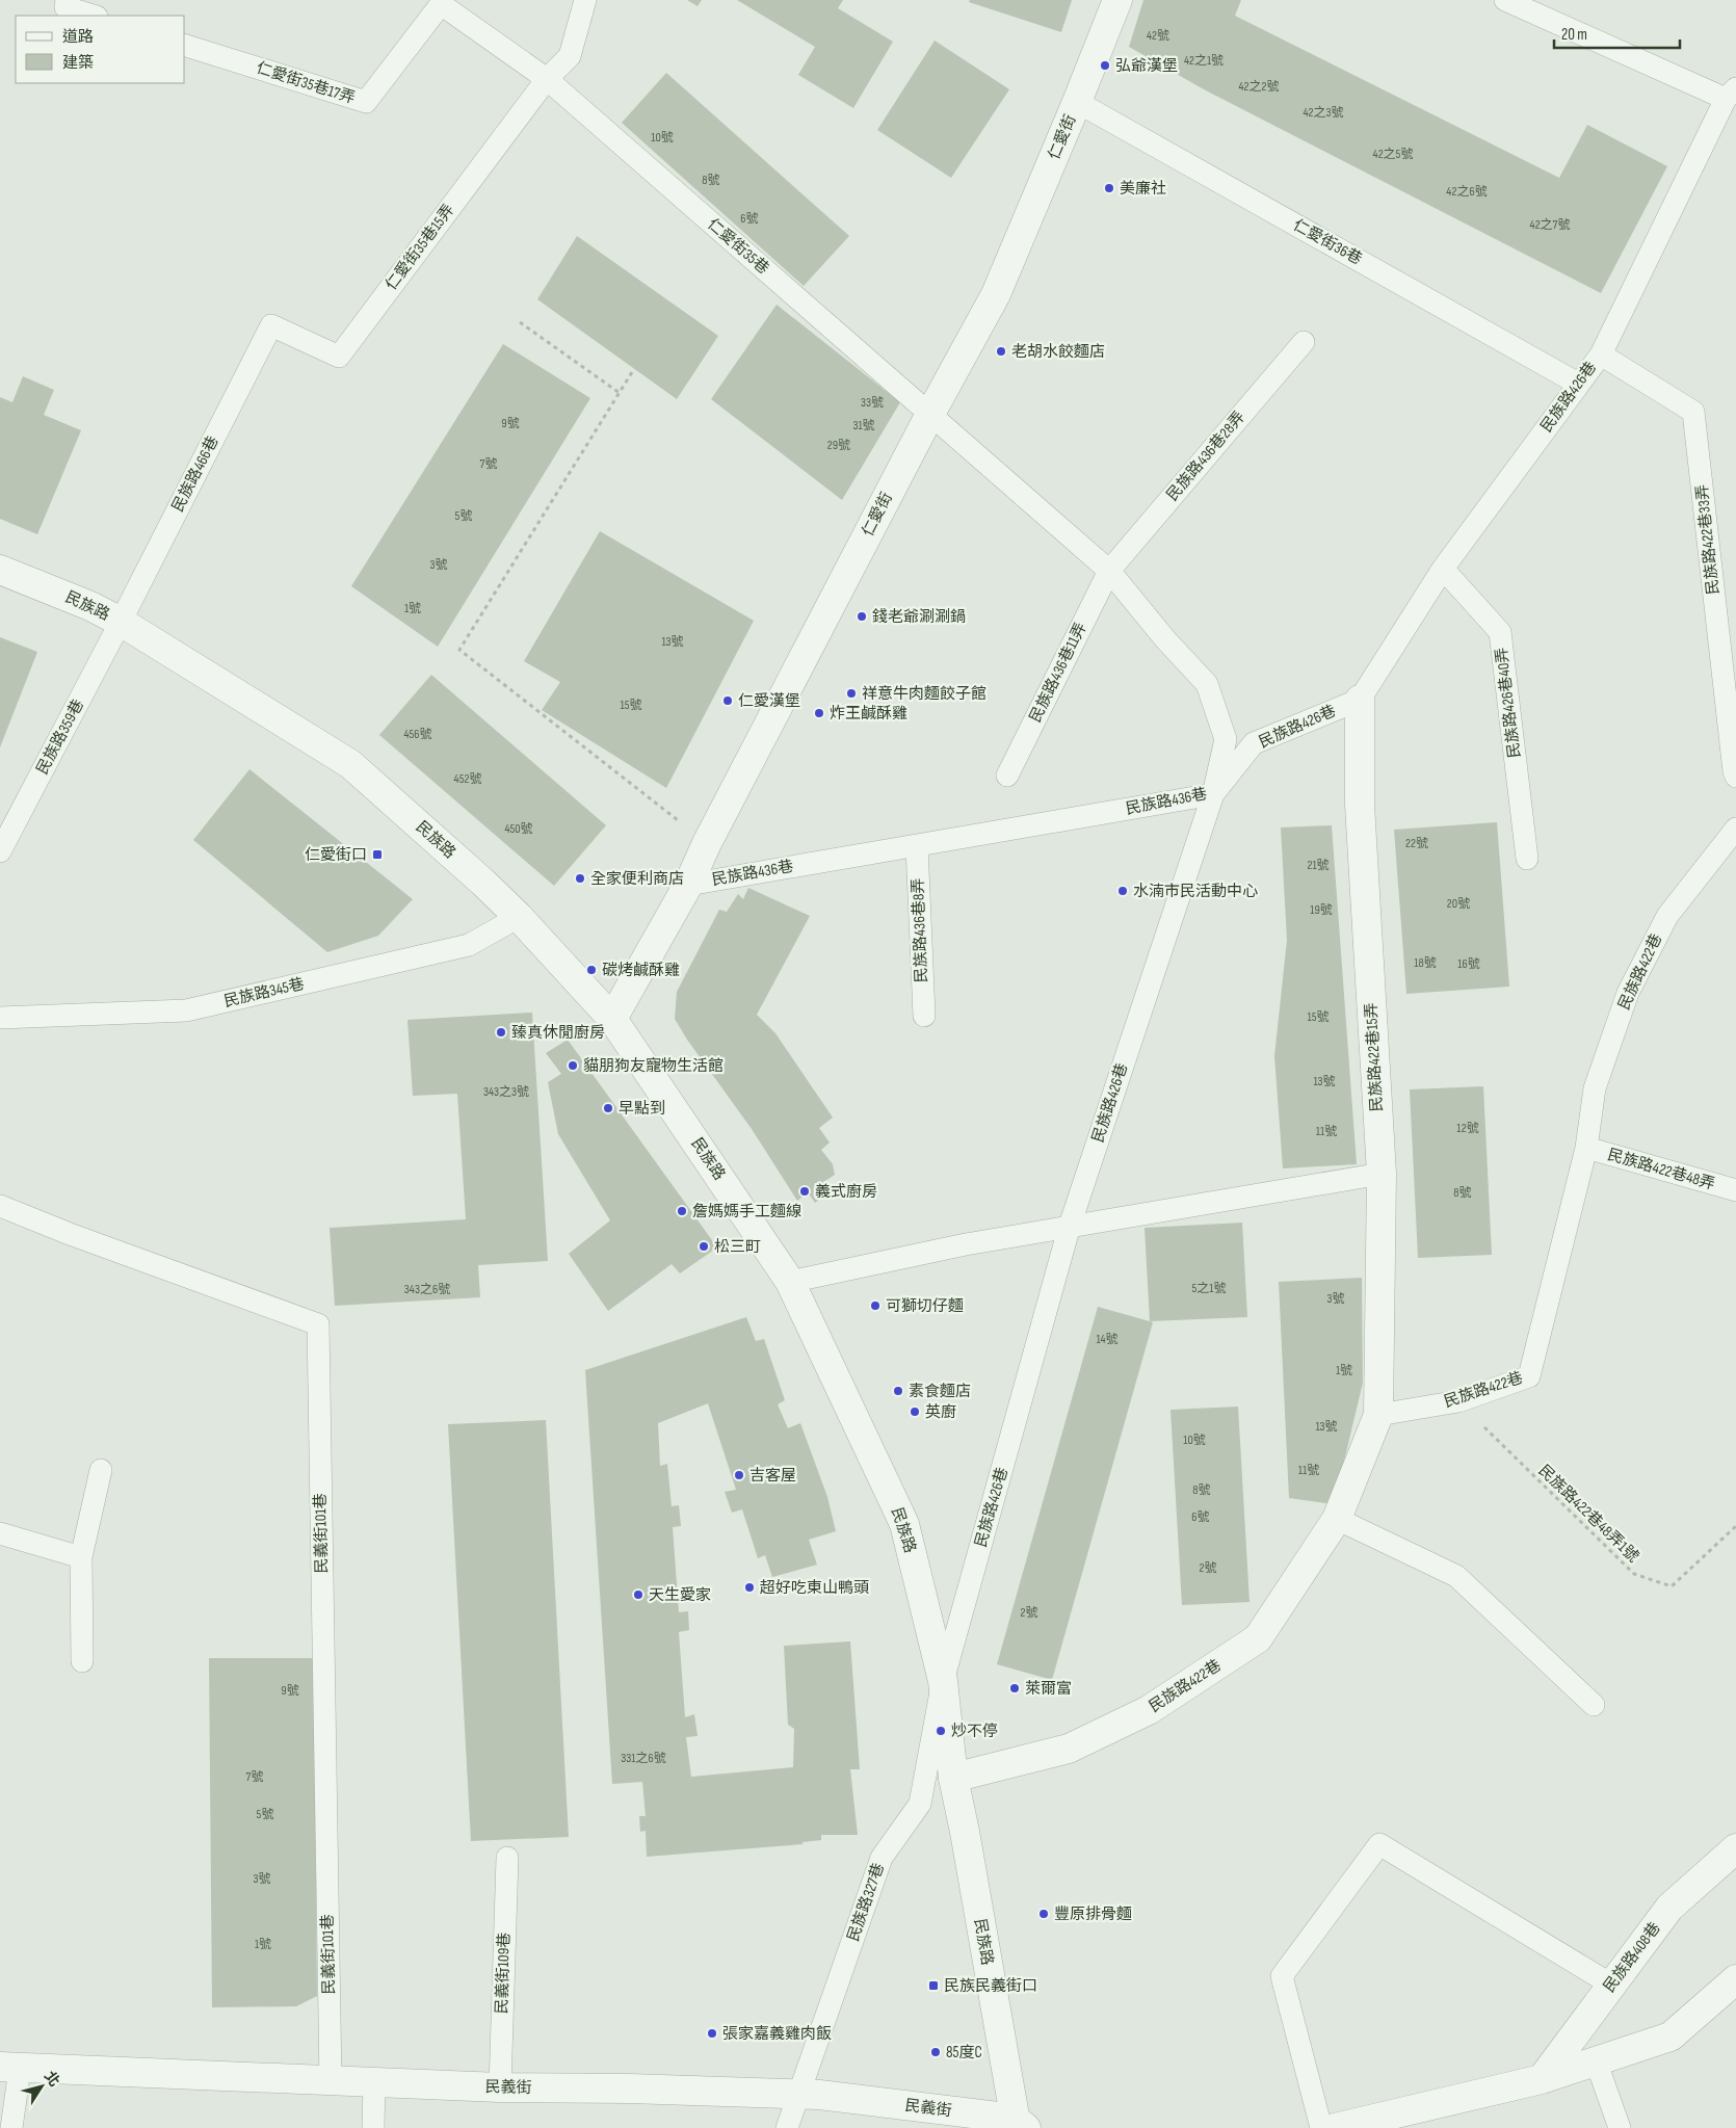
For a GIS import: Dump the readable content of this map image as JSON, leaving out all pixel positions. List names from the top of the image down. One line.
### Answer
{"streets":{"street":["仁愛街","民族路","民族路422巷","民族路422巷15弄","民族路408巷","民義街"],"lane":["仁愛街35巷17弄","仁愛街36巷","仁愛街35巷","仁愛街35巷15弄","民族路426巷","民族路436巷28弄","民族路466巷","民族路422巷33弄","民族路436巷11弄","民族路426巷40弄","民族路359巷","民族路436巷","民族路436巷8弄","民族路345巷","民族路422巷48弄","民義街101巷","民族路327巷","民義街109巷"],"path":["民族路422巷48弄1號"]},"crossings":[["仁愛街35巷17弄","仁愛街35巷"],["仁愛街35巷17弄","仁愛街35巷15弄"],["仁愛街","仁愛街36巷"],["仁愛街","仁愛街35巷"],["仁愛街","民族路"],["仁愛街","民族路436巷"],["仁愛街36巷","民族路426巷"],["仁愛街35巷","仁愛街35巷15弄"],["仁愛街35巷","民族路436巷"],["仁愛街35巷15弄","民族路466巷"],["民族路426巷","民族路422巷33弄"],["民族路426巷","民族路"],["民族路426巷","民族路426巷40弄"],["民族路426巷","民族路436巷"],["民族路426巷","民族路422巷15弄"],["民族路426巷","民族路327巷"],["民族路436巷28弄","民族路436巷11弄"],["民族路436巷28弄","民族路436巷"],["民族路466巷","民族路"],["民族路466巷","民族路359巷"],["民族路","民族路359巷"],["民族路","民族路422巷"],["民族路","民族路345巷"],["民族路","民族路327巷"],["民族路","民義街"],["民族路436巷11弄","民族路436巷"],["民族路436巷","民族路436巷8弄"],["民族路422巷","民族路422巷15弄"],["民族路422巷","民族路422巷48弄"],["民族路422巷","民族路422巷48弄1號"],["民義街101巷","民義街"],["民族路327巷","民義街"],["民義街109巷","民義街"]],"places":{"other":["弘爺漢堡","美廉社","老胡水餃麵店","錢老爺涮涮鍋","祥意牛肉麵餃子館","仁愛漢堡","炸王鹹酥雞","全家便利商店","水湳市民活動中心","碳烤鹹酥雞","臻真休閒廚房","貓朋狗友寵物生活館","早點到","義式廚房","詹媽媽手工麵線","松三町","可獅切仔麵","素食麵店","英廚","吉客屋","超好吃東山鴨頭","天生愛家","萊爾富","炒不停","豐原排骨麵","張家嘉義雞肉飯","85度C"],"transit":["仁愛街口","民族民義街口"]},"house_numbers":["42號","42之1號","42之2號","42之3號","10號","42之5號","8號","42之6號","6號","42之7號","33號","9號","31號","29號","7號","5號","3號","1號","13號","15號","456號","452號","450號","22號","21號","20號","19號","18號","16號","15號","13號","343之3號","12號","11號","8號","5之1號","343之6號","3號","14號","1號","13號","10號","11號","8號","6號","2號","2號","9號","331之6號","7號","5號","3號","1號"],"legend":["道路","建築"],"scale_bar":"20 m","north":"top right"}
